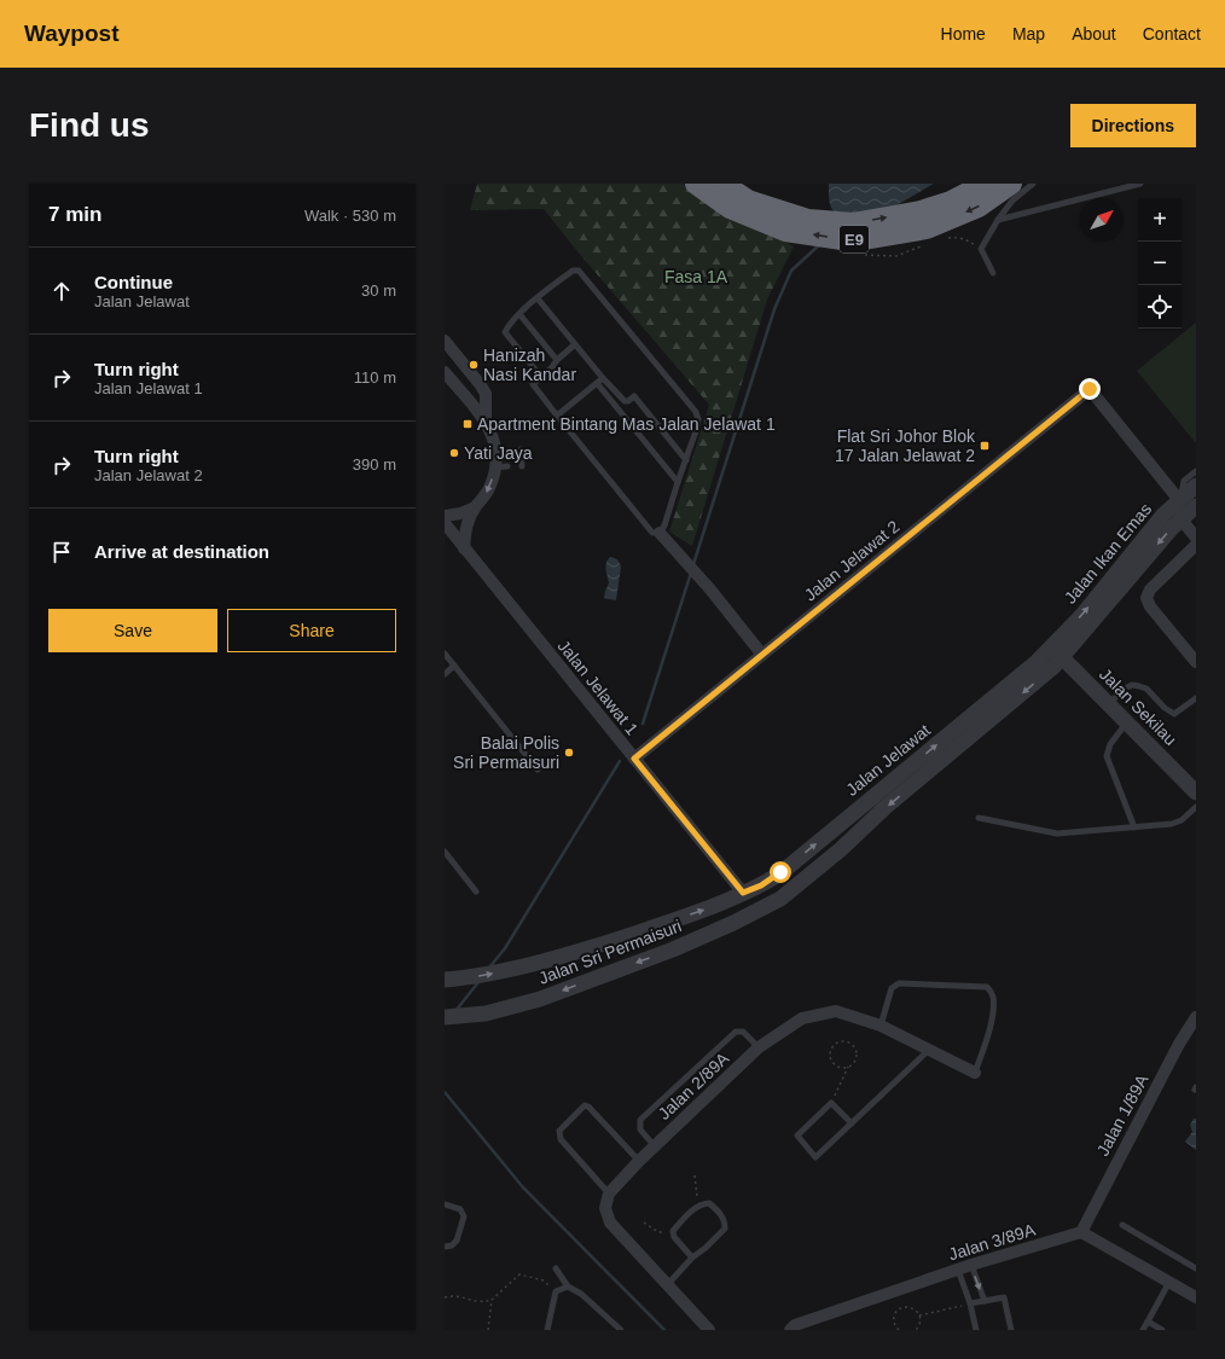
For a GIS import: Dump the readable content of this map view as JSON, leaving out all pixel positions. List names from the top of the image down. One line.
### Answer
{"streets":{"highway":["E9"],"street":["Jalan Ikan Emas","Jalan Jelawat 2","Jalan Jelawat 1","Jalan Sekilau","Jalan Jelawat","Jalan Sri Permaisuri","Jalan 2/89A","Jalan 1/89A","Jalan 3/89A"]},"crossings":[["Jalan Ikan Emas","Jalan Jelawat 2"],["Jalan Ikan Emas","Jalan Sekilau"],["Jalan Ikan Emas","Jalan Jelawat"],["Jalan Jelawat 2","Jalan Jelawat 1"],["Jalan Jelawat 1","Jalan Jelawat"],["Jalan Jelawat 1","Jalan Sri Permaisuri"],["Jalan Sekilau","Jalan Jelawat"],["Jalan Jelawat","Jalan Sri Permaisuri"],["Jalan 1/89A","Jalan 3/89A"]],"parks":["Fasa 1A"],"places":{"other":["Hanizah Nasi Kandar","Yati Jaya","Balai Polis Sri Permaisuri"],"transit":["Apartment Bintang Mas Jalan Jelawat 1","Flat Sri Johor Blok 17 Jalan Jelawat 2"]},"north":"top right","page":{"header":"Waypost","nav":["Home","Map","About","Contact"],"buttons":["Directions",["Save","Share"]],"title":"Find us","heading":["7 min","Walk · 530 m"],"map_buttons":["+","−"],"list":[["Continue","Jalan Jelawat","30 m"],["Turn right","Jalan Jelawat 1","110 m"],["Turn right","Jalan Jelawat 2","390 m"],"Arrive at destination"]}}
